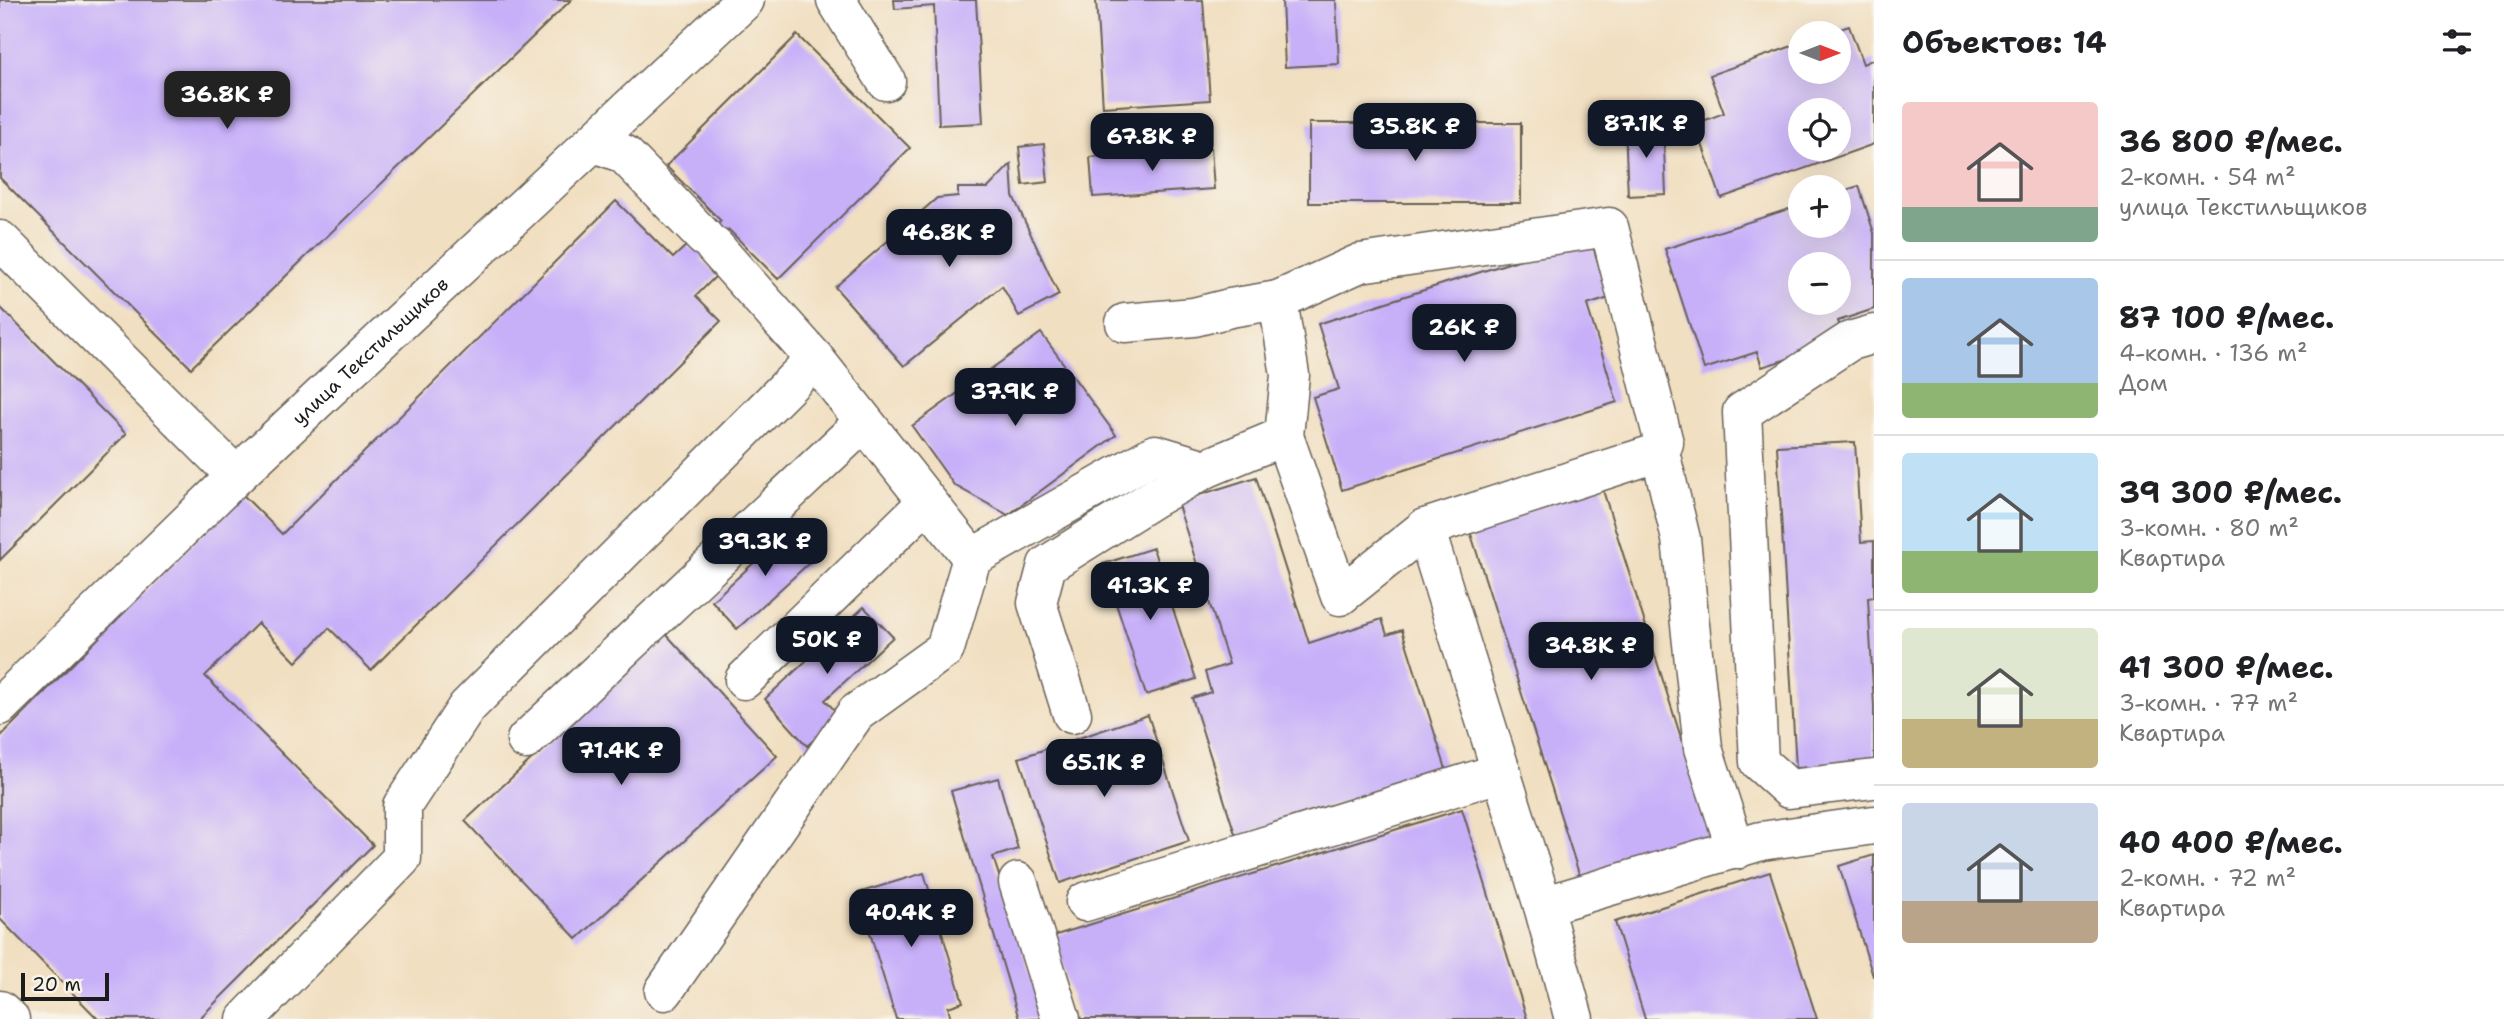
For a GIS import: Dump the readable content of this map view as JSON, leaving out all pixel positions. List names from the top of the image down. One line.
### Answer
{"streets":{"street":["улица Текстильщиков"]},"scale_bar":"20 m","north":"right","page":{"heading":"Объектов: 14","map_buttons":["+","−"],"price":["36.8K ₽","87.1K ₽","35.8K ₽","67.8K ₽","46.8K ₽","26K ₽","37.9K ₽","39.3K ₽","41.3K ₽","50K ₽","34.8K ₽","71.4K ₽","65.1K ₽","40.4K ₽"],"list":[{"name":"36 800 ₽/мес.","note":"2-комн. · 54 m² · улица Текстильщиков"},{"name":"87 100 ₽/мес.","note":"4-комн. · 136 m² · Дом"},{"name":"39 300 ₽/мес.","note":"3-комн. · 80 m² · Квартира"},{"name":"41 300 ₽/мес.","note":"3-комн. · 77 m² · Квартира"},{"name":"40 400 ₽/мес.","note":"2-комн. · 72 m² · Квартира"}],"scale":"20 m"}}
